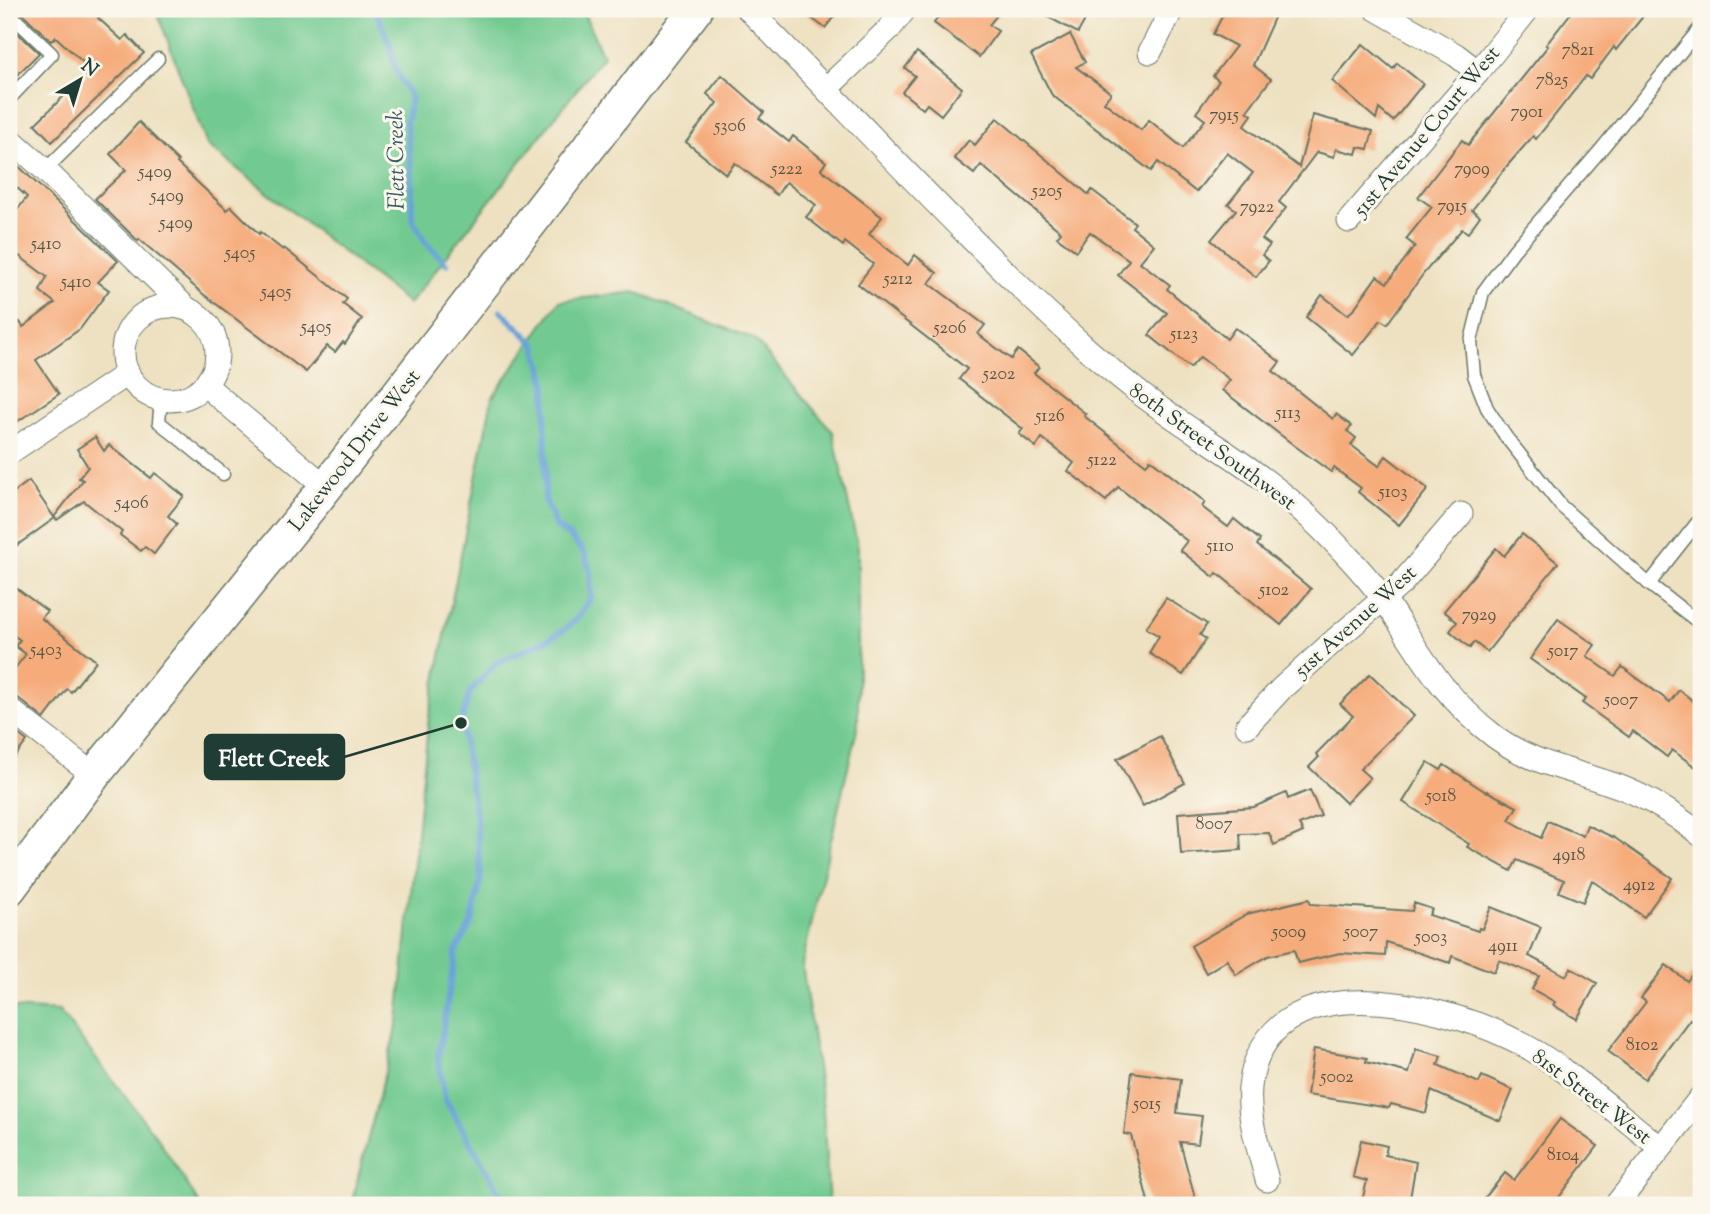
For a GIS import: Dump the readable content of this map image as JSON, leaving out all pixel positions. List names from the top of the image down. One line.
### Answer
{"streets":{"main road":["Lakewood Drive West"],"street":["51st Avenue Court West","80th Street Southwest","51st Avenue West","81st Street West"]},"crossings":[["80th Street Southwest","51st Avenue West"]],"water":["Flett Creek"],"places":["Flett Creek"],"house_numbers":["7821","7825","7901","7915","5306","5222","7909","5409","5205","5409","7915","7922","5409","5410","5405","5212","5410","5405","5405","5206","5123","5202","5113","5126","5122","5103","5406","5110","5102","7929","5403","5017","5007","5018","8007","4918","4912","5009","5007","5003","4911","8102","5002","5015","8104"],"north":"top right"}
